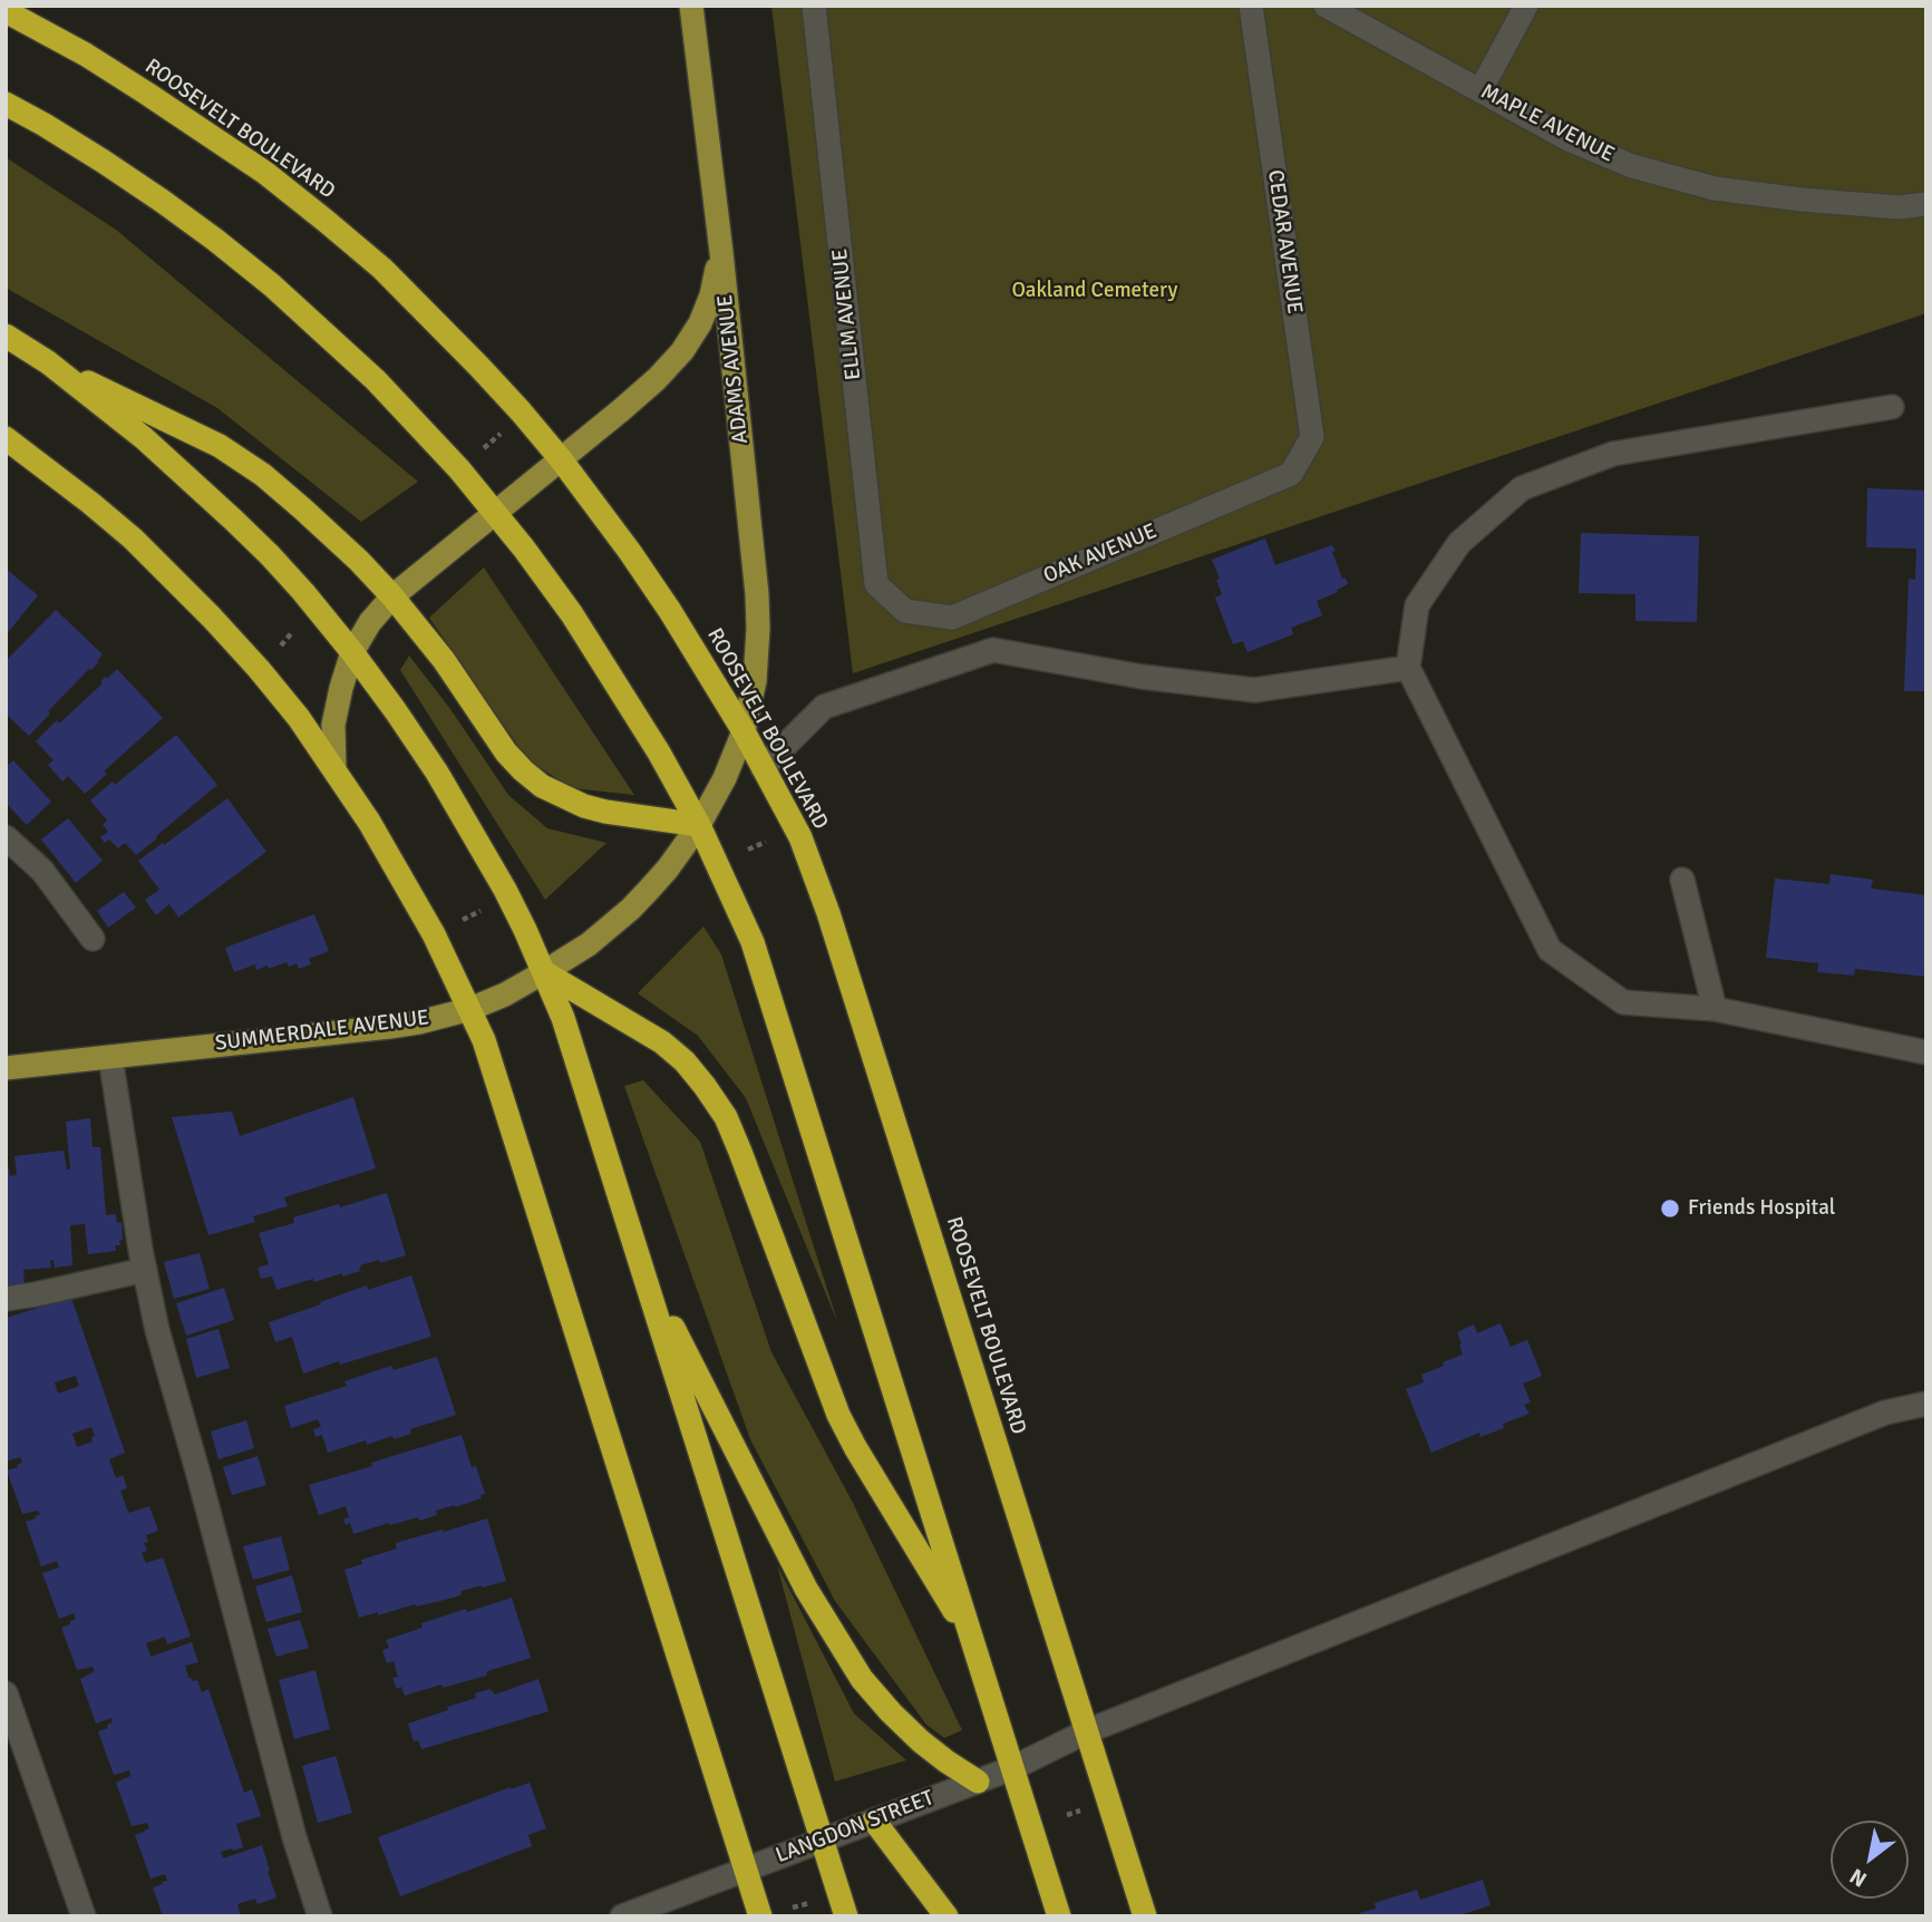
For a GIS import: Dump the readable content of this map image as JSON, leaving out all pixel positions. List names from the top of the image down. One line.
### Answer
{"streets":{"highway":["ROOSEVELT BOULEVARD"],"main road":["ADAMS AVENUE","SUMMERDALE AVENUE"],"street":["MAPLE AVENUE","CEDAR AVENUE","ELLM AVENUE","OAK AVENUE","LANGDON STREET"]},"crossings":[["ROOSEVELT BOULEVARD","ADAMS AVENUE"],["ROOSEVELT BOULEVARD","SUMMERDALE AVENUE"],["ROOSEVELT BOULEVARD","LANGDON STREET"],["CEDAR AVENUE","OAK AVENUE"],["ELLM AVENUE","OAK AVENUE"],["ADAMS AVENUE","SUMMERDALE AVENUE"]],"parks":["Oakland Cemetery"],"places":["Friends Hospital"],"north":"bottom left"}
